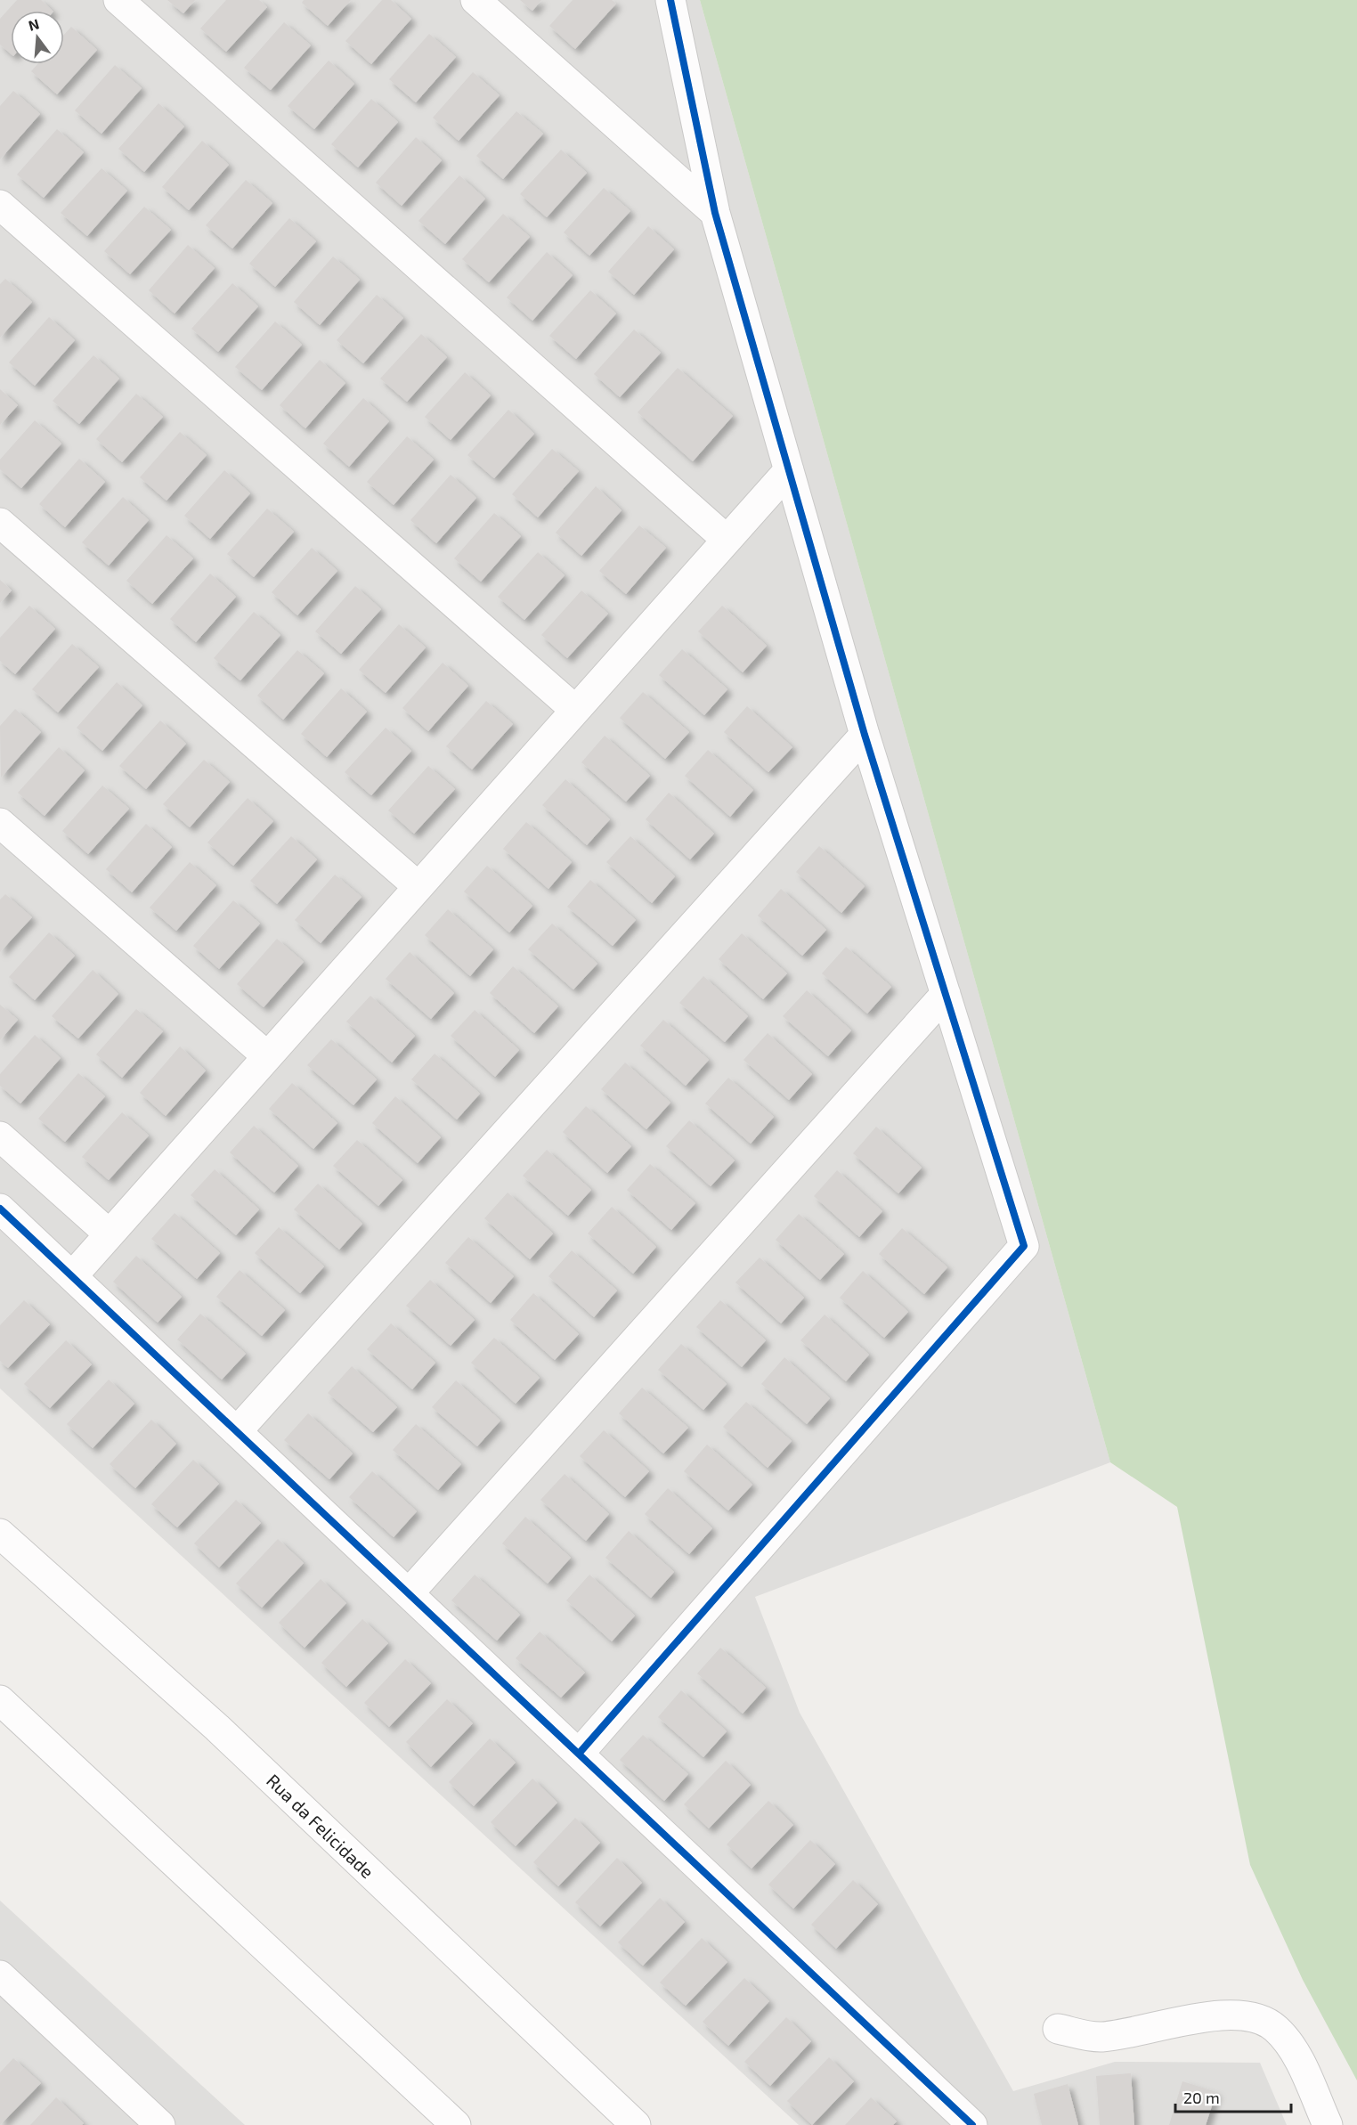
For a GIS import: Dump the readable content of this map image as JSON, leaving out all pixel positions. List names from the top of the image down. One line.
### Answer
{"streets":{"street":["Rua da Felicidade"]},"scale_bar":"20 m","north":"top"}
